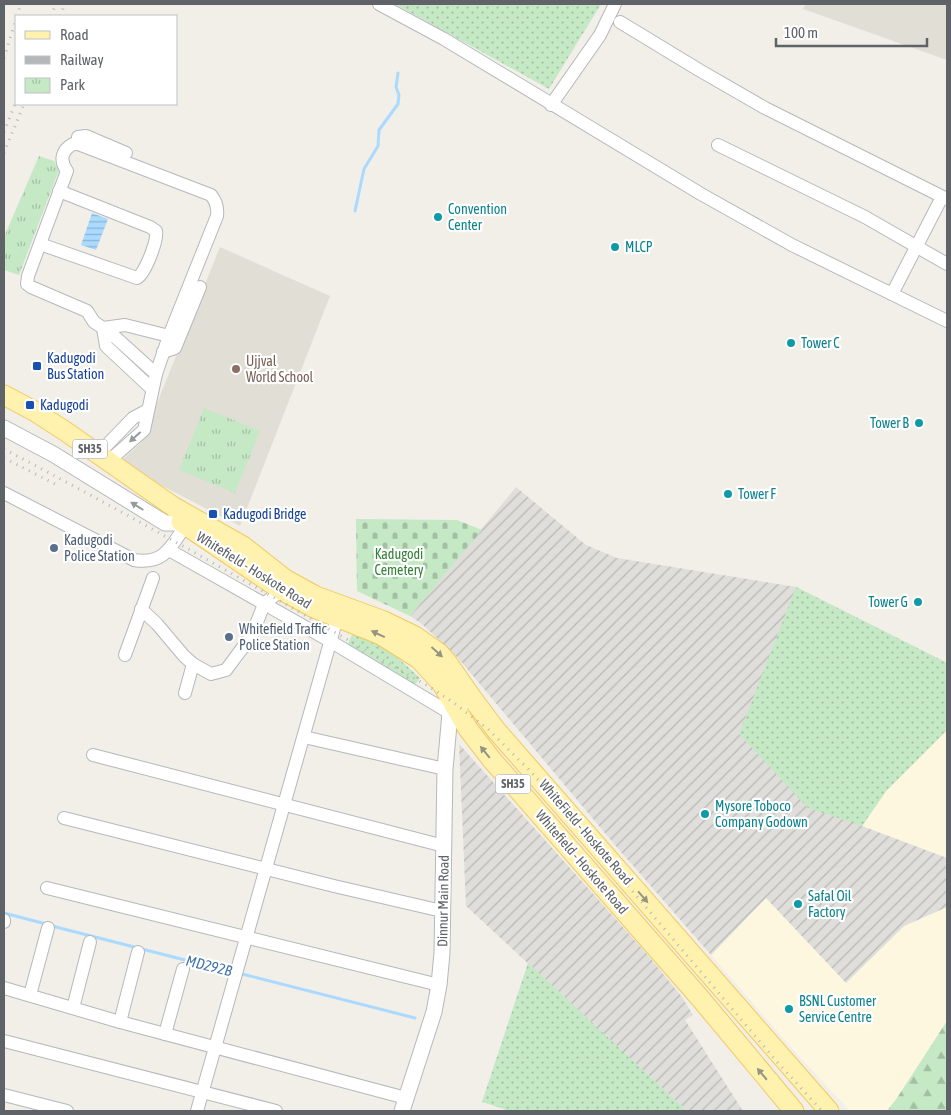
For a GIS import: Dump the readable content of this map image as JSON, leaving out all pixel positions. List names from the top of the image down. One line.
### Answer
{"streets":{"main road":["SH35","Whitefield - Hoskote Road","WhiteField - Hoskote Road"],"street":["Dinnur Main Road"]},"crossings":[["SH35","Whitefield - Hoskote Road"],["SH35","WhiteField - Hoskote Road"],["Whitefield - Hoskote Road","WhiteField - Hoskote Road"],["Whitefield - Hoskote Road","Dinnur Main Road"]],"one_way":["Whitefield - Hoskote Road","WhiteField - Hoskote Road"],"water":["MD292B"],"parks":["Kadugodi Cemetery"],"places":{"other":["Convention Center","MLCP","Tower C","Ujjval World School","Tower B","Tower F","Kadugodi Police Station","Tower G","Whitefield Traffic Police Station","Mysore Toboco Company Godown","Safal Oil Factory","BSNL Customer Service Centre"],"transit":["Kadugodi Bus Station","Kadugodi","Kadugodi Bridge"]},"legend":["Road","Railway","Park"],"scale_bar":"100 m"}
